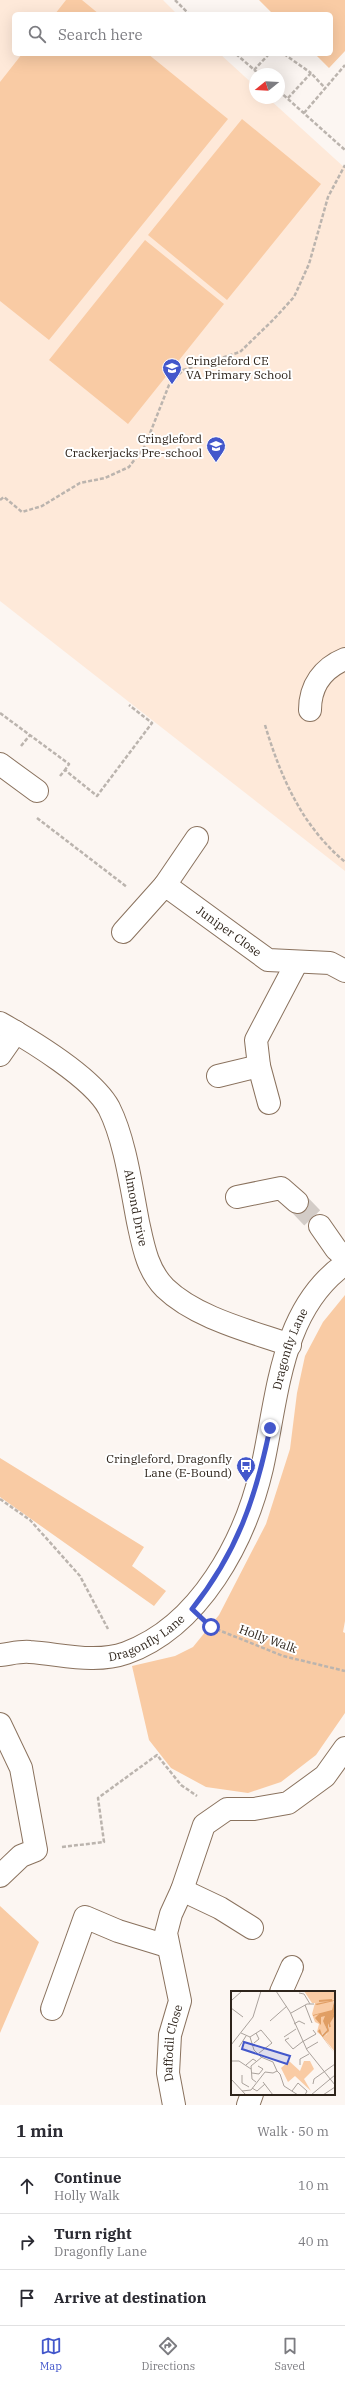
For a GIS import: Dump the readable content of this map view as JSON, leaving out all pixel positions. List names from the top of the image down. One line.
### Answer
{"streets":{"street":["Juniper Close","Almond Drive","Dragonfly Lane","Daffodil Close"],"path":["Holly Walk"]},"crossings":[["Almond Drive","Dragonfly Lane"],["Dragonfly Lane","Holly Walk"]],"places":{"school or university":["Cringleford CE VA Primary School","Cringleford Crackerjacks Pre-school"],"bus stop":["Cringleford, Dragonfly Lane (E-Bound)"]},"north":"left","page":{"search":"Search here","heading":["1 min","Walk · 50 m"],"list":[["Continue","Holly Walk","10 m"],["Turn right","Dragonfly Lane","40 m"],"Arrive at destination"],"nav":["Map","Directions","Saved"]}}
